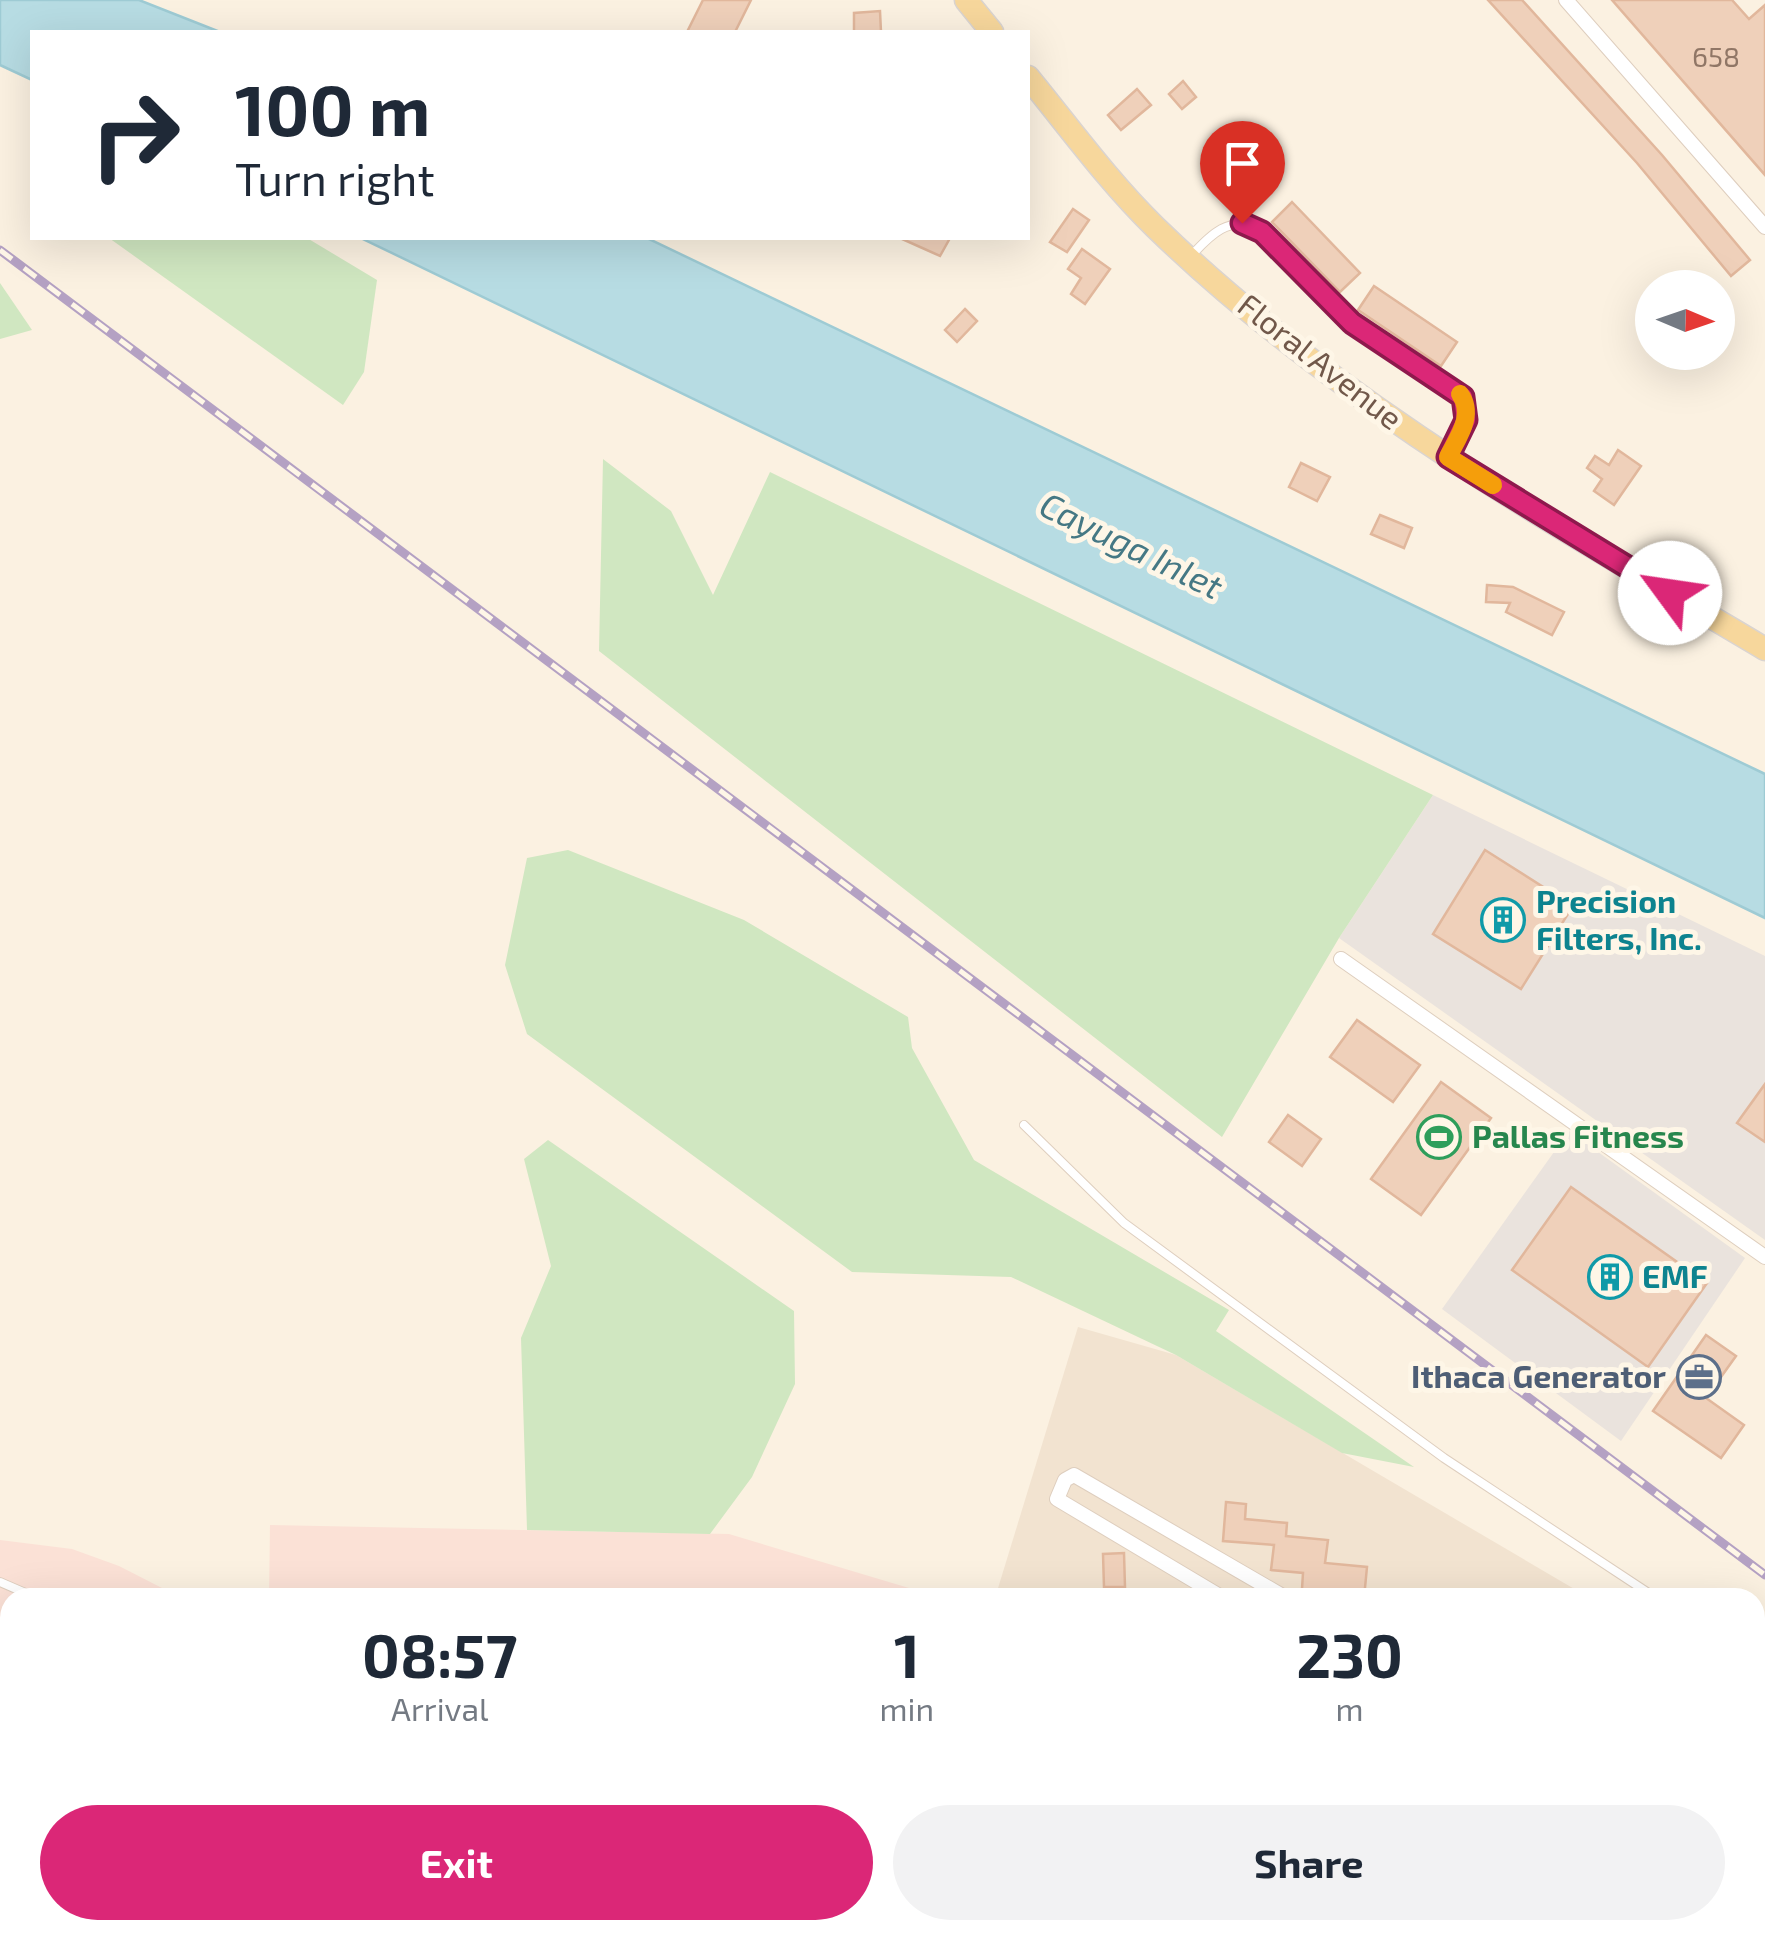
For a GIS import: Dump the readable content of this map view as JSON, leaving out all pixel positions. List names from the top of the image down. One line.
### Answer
{"streets":{"main road":["Floral Avenue"]},"water":["Cayuga Inlet"],"places":{"building":["Precision Filters, Inc.","EMF"],"sports":["Pallas Fitness"],"office":["Ithaca Generator"]},"house_numbers":["658"],"north":"right","page":{"turn":["100 m","Turn right"],"eta":["08:57","Arrival","1","min","230","m"],"buttons":["Exit","Share"]}}
